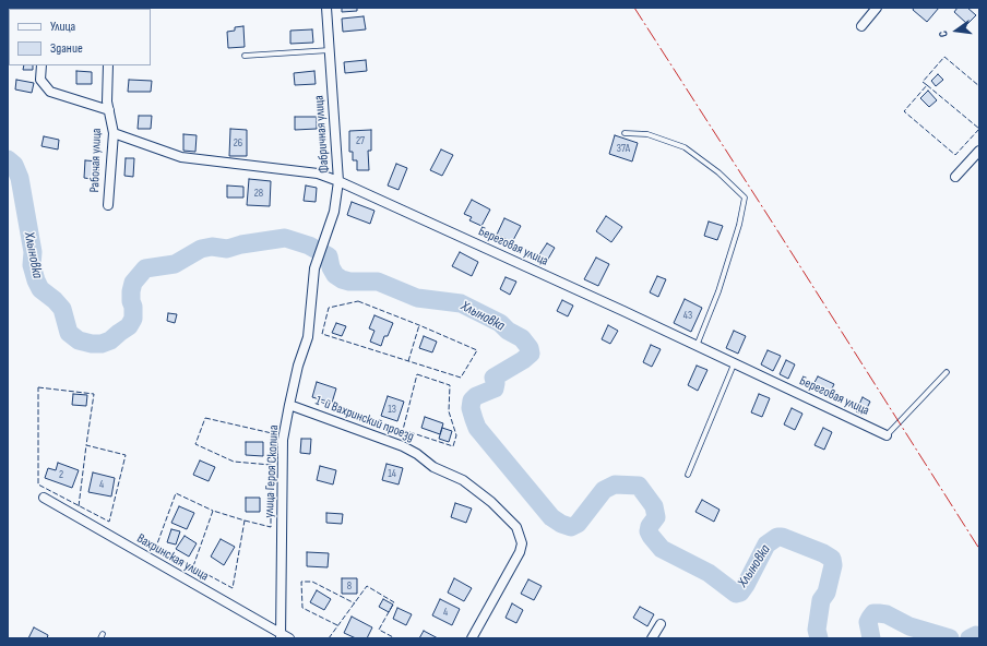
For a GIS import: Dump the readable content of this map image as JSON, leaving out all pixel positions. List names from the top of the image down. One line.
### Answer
{"streets":{"street":["Фабричная улица","Рабочая улица","Береговая улица","1-й Вахринский проезд","улица Героя Скопина","Вахринская улица"]},"crossings":[["Фабричная улица","Береговая улица"],["Фабричная улица","улица Героя Скопина"],["Рабочая улица","Береговая улица"],["1-й Вахринский проезд","улица Героя Скопина"],["улица Героя Скопина","Вахринская улица"]],"water":["Хлыновка"],"house_numbers":["27","26","37А","28","43","13","14","2","4","8","4"],"legend":["Улица","Здание"],"north":"left"}
